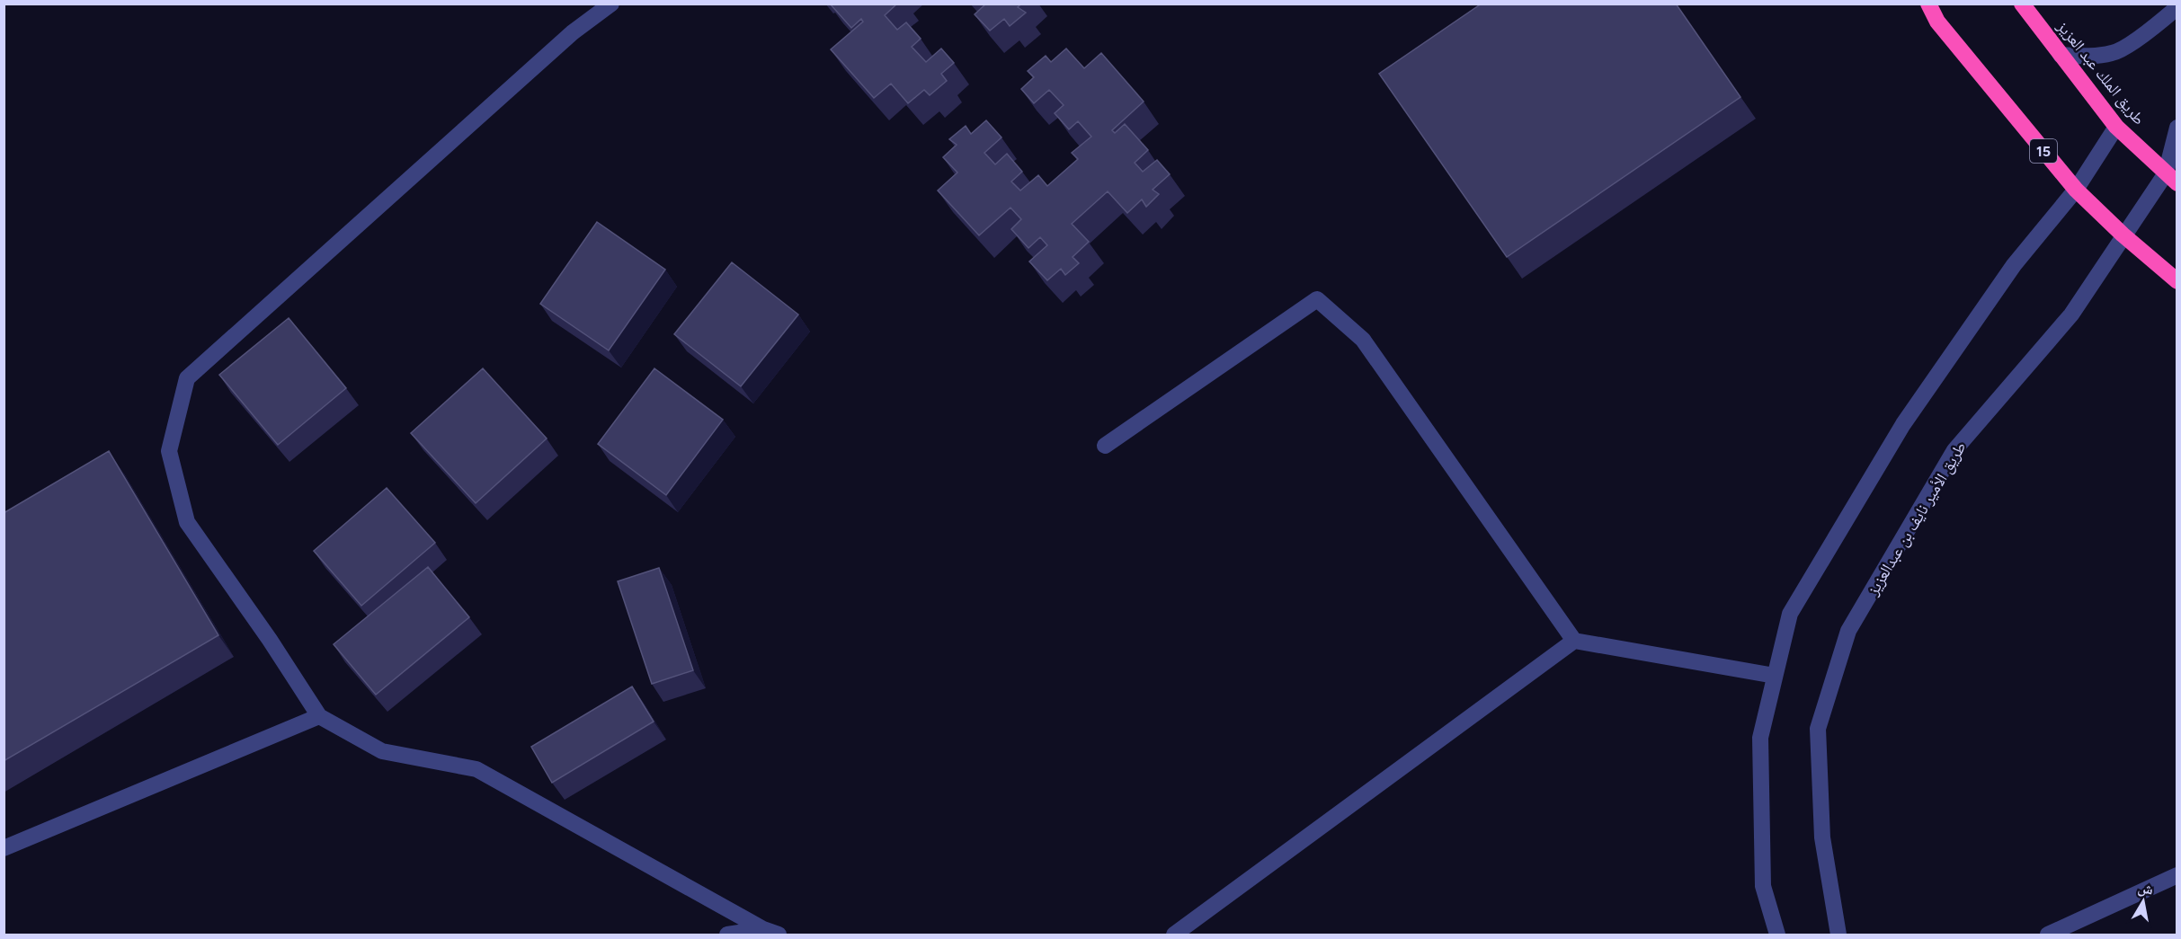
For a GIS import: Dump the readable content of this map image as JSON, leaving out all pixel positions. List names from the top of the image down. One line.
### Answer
{"streets":{"highway":["طريق الملك عبد العزيز","15"],"street":["طريق الأمير نايف بن عبدالعزيز"]},"crossings":[["طريق الملك عبد العزيز","طريق الأمير نايف بن عبدالعزيز"],["15","طريق الأمير نايف بن عبدالعزيز"]],"north":"top"}
